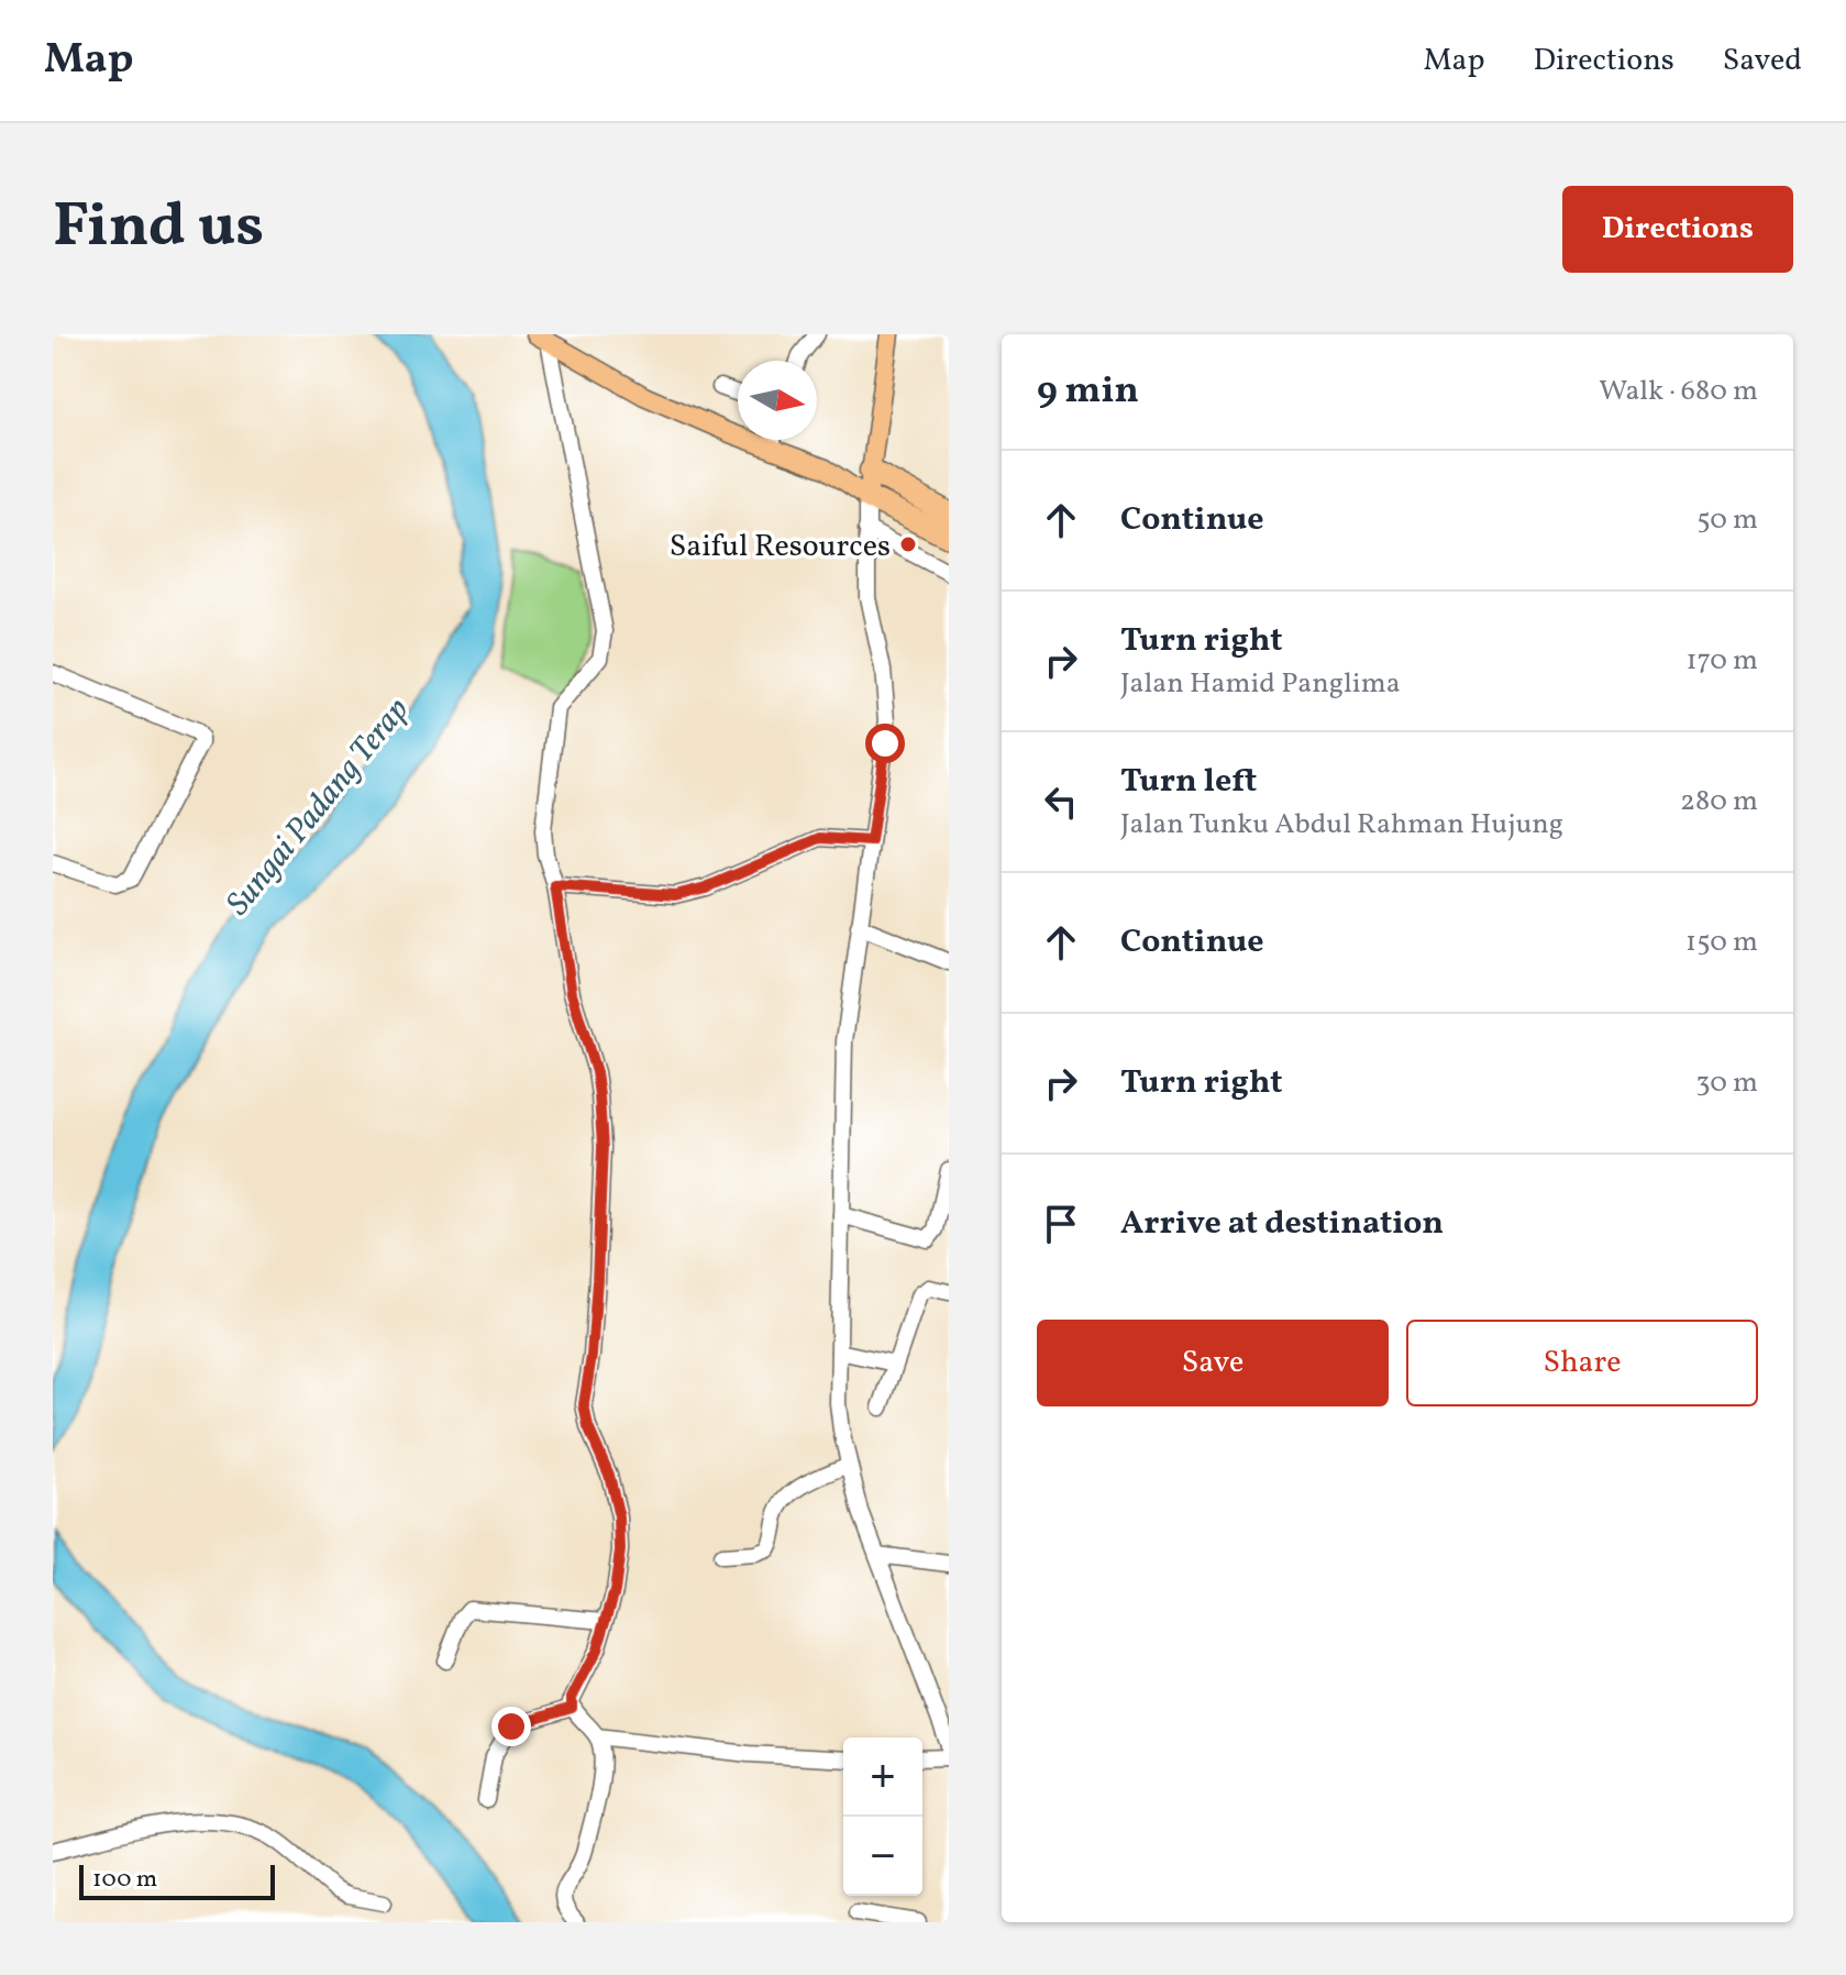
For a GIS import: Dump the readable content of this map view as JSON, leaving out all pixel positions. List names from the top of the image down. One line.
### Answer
{"water":["Sungai Padang Terap"],"places":["Saiful Resources"],"scale_bar":"100 m","north":"right","page":{"header":"Map","nav":["Map","Directions","Saved"],"title":"Find us","buttons":["Directions",["Save","Share"]],"heading":["9 min","Walk · 680 m"],"list":[["Continue","50 m"],["Turn right","Jalan Hamid Panglima","170 m"],["Turn left","Jalan Tunku Abdul Rahman Hujung","280 m"],["Continue","150 m"],["Turn right","30 m"],"Arrive at destination"],"map_buttons":["+","−"],"scale":"100 m"}}
